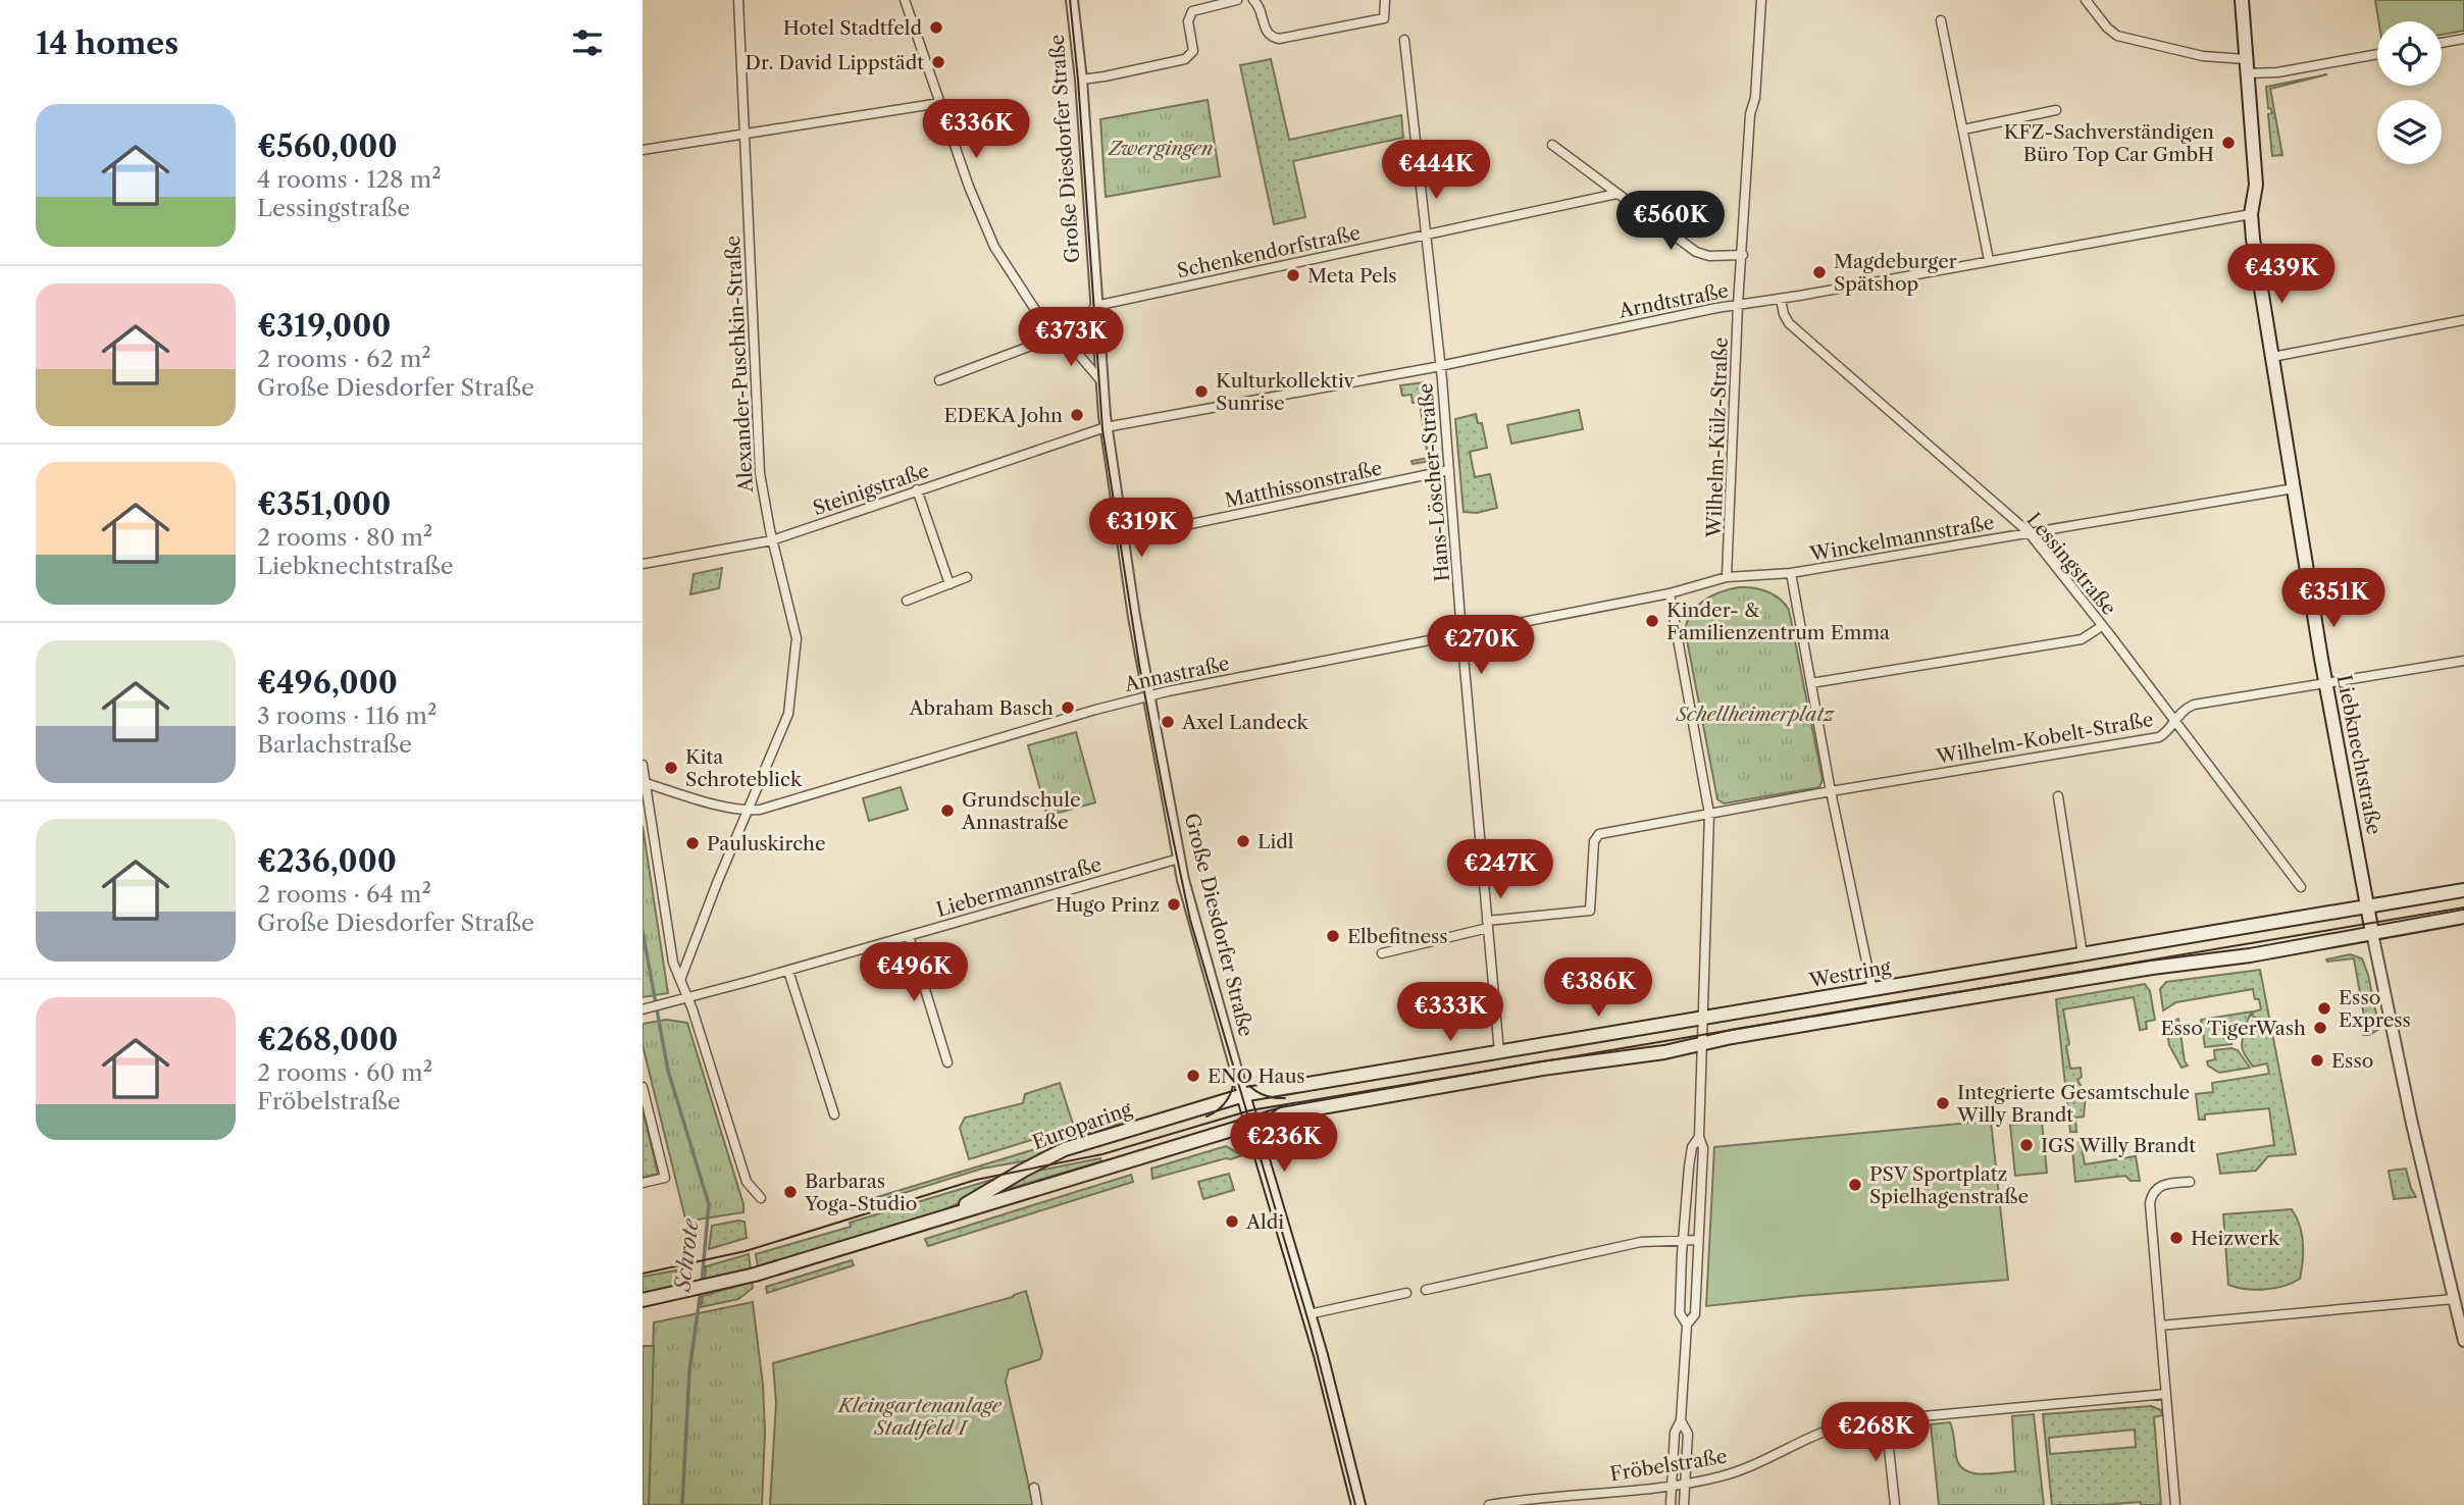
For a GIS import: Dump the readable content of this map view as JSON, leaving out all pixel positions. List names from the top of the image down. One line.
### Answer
{"streets":{"main road":["Große Diesdorfer Straße","Liebknechtstraße","Westring","Europaring"],"street":["Schenkendorfstraße","Arndtstraße","Alexander-Puschkin-Straße","Wilhelm-Külz-Straße","Hans-Löscher-Straße","Matthissonstraße","Steinigstraße","Winckelmannstraße","Lessingstraße","Annastraße","Wilhelm-Kobelt-Straße","Liebermannstraße","Fröbelstraße"]},"crossings":[["Große Diesdorfer Straße","Schenkendorfstraße"],["Große Diesdorfer Straße","Arndtstraße"],["Große Diesdorfer Straße","Matthissonstraße"],["Große Diesdorfer Straße","Steinigstraße"],["Große Diesdorfer Straße","Annastraße"],["Große Diesdorfer Straße","Liebermannstraße"],["Große Diesdorfer Straße","Westring"],["Große Diesdorfer Straße","Europaring"],["Schenkendorfstraße","Hans-Löscher-Straße"],["Arndtstraße","Wilhelm-Külz-Straße"],["Arndtstraße","Hans-Löscher-Straße"],["Arndtstraße","Steinigstraße"],["Arndtstraße","Lessingstraße"],["Arndtstraße","Liebknechtstraße"],["Alexander-Puschkin-Straße","Steinigstraße"],["Alexander-Puschkin-Straße","Annastraße"],["Wilhelm-Külz-Straße","Winckelmannstraße"],["Wilhelm-Külz-Straße","Annastraße"],["Hans-Löscher-Straße","Matthissonstraße"],["Hans-Löscher-Straße","Annastraße"],["Hans-Löscher-Straße","Westring"],["Winckelmannstraße","Lessingstraße"],["Winckelmannstraße","Annastraße"],["Winckelmannstraße","Liebknechtstraße"],["Lessingstraße","Wilhelm-Kobelt-Straße"],["Wilhelm-Kobelt-Straße","Liebknechtstraße"],["Liebknechtstraße","Westring"],["Westring","Europaring"]],"water":["Schrote"],"parks":["Zwergingen","Schellheimerplatz","Kleingartenanlage Stadtfeld I"],"places":["Hotel Stadtfeld","Dr. David Lippstädt","KFZ-Sachverständigen Büro Top Car GmbH","Magdeburger Spätshop","Meta Pels","Kulturkollektiv Sunrise","EDEKA John","Kinder- & Familienzentrum Emma","Abraham Basch","Axel Landeck","Kita Schroteblick","Grundschule Annastraße","Lidl","Pauluskirche","Hugo Prinz","Elbefitness","Esso Express","Esso TigerWash","Esso","ENO Haus","Integrierte Gesamtschule Willy Brandt","IGS Willy Brandt","PSV Sportplatz Spielhagenstraße","Barbaras Yoga-Studio","Aldi","Heizwerk"],"page":{"heading":"14 homes","list":[{"name":"€560,000","note":"4 rooms · 128 m² · Lessingstraße"},{"name":"€319,000","note":"2 rooms · 62 m² · Große Diesdorfer Straße"},{"name":"€351,000","note":"2 rooms · 80 m² · Liebknechtstraße"},{"name":"€496,000","note":"3 rooms · 116 m² · Barlachstraße"},{"name":"€236,000","note":"2 rooms · 64 m² · Große Diesdorfer Straße"},{"name":"€268,000","note":"2 rooms · 60 m² · Fröbelstraße"}],"price":["€336K","€444K","€560K","€439K","€373K","€319K","€351K","€270K","€247K","€496K","€386K","€333K","€236K","€268K"]}}
